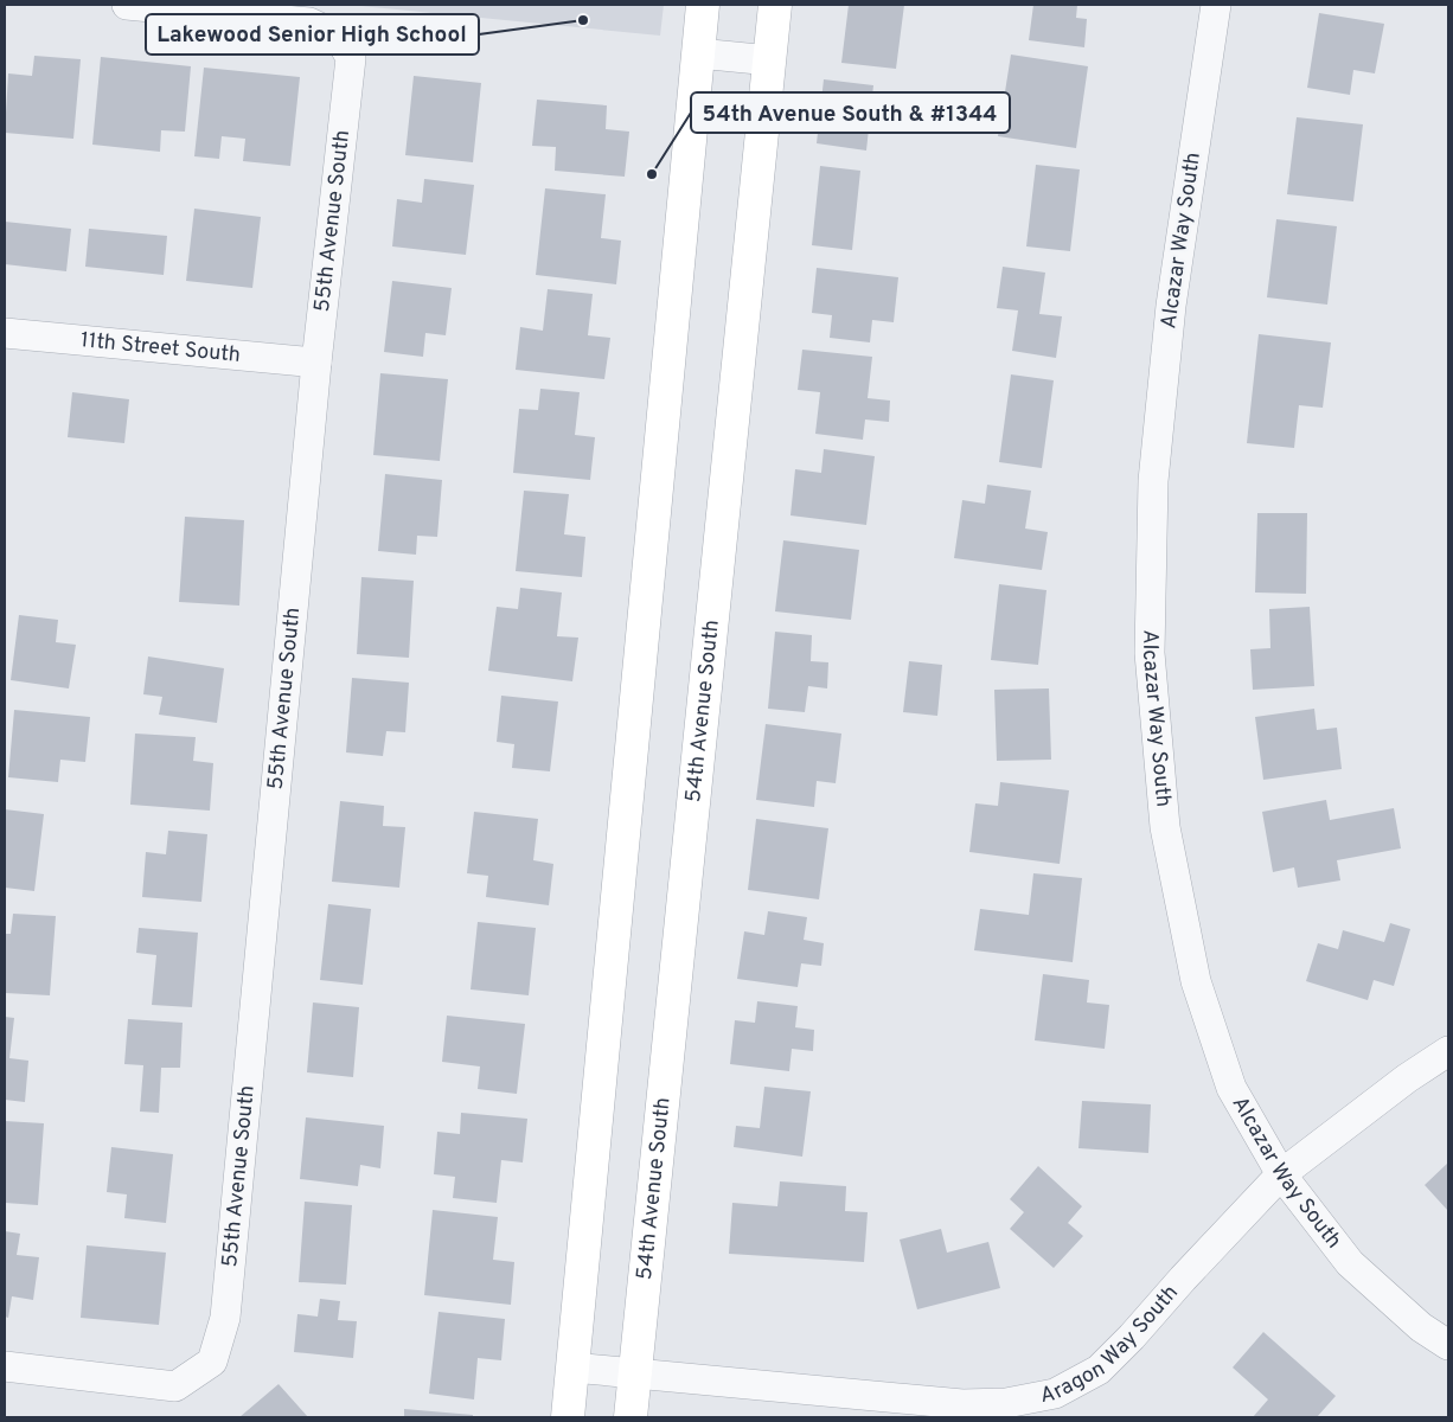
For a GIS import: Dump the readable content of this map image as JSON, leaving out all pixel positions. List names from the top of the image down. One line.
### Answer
{"streets":{"main road":["54th Avenue South"],"street":["55th Avenue South","Alcazar Way South","11th Street South","Aragon Way South"]},"crossings":[["55th Avenue South","11th Street South"],["Alcazar Way South","Aragon Way South"],["54th Avenue South","Aragon Way South"]],"places":["Lakewood Senior High School","54th Avenue South & #1344"]}
